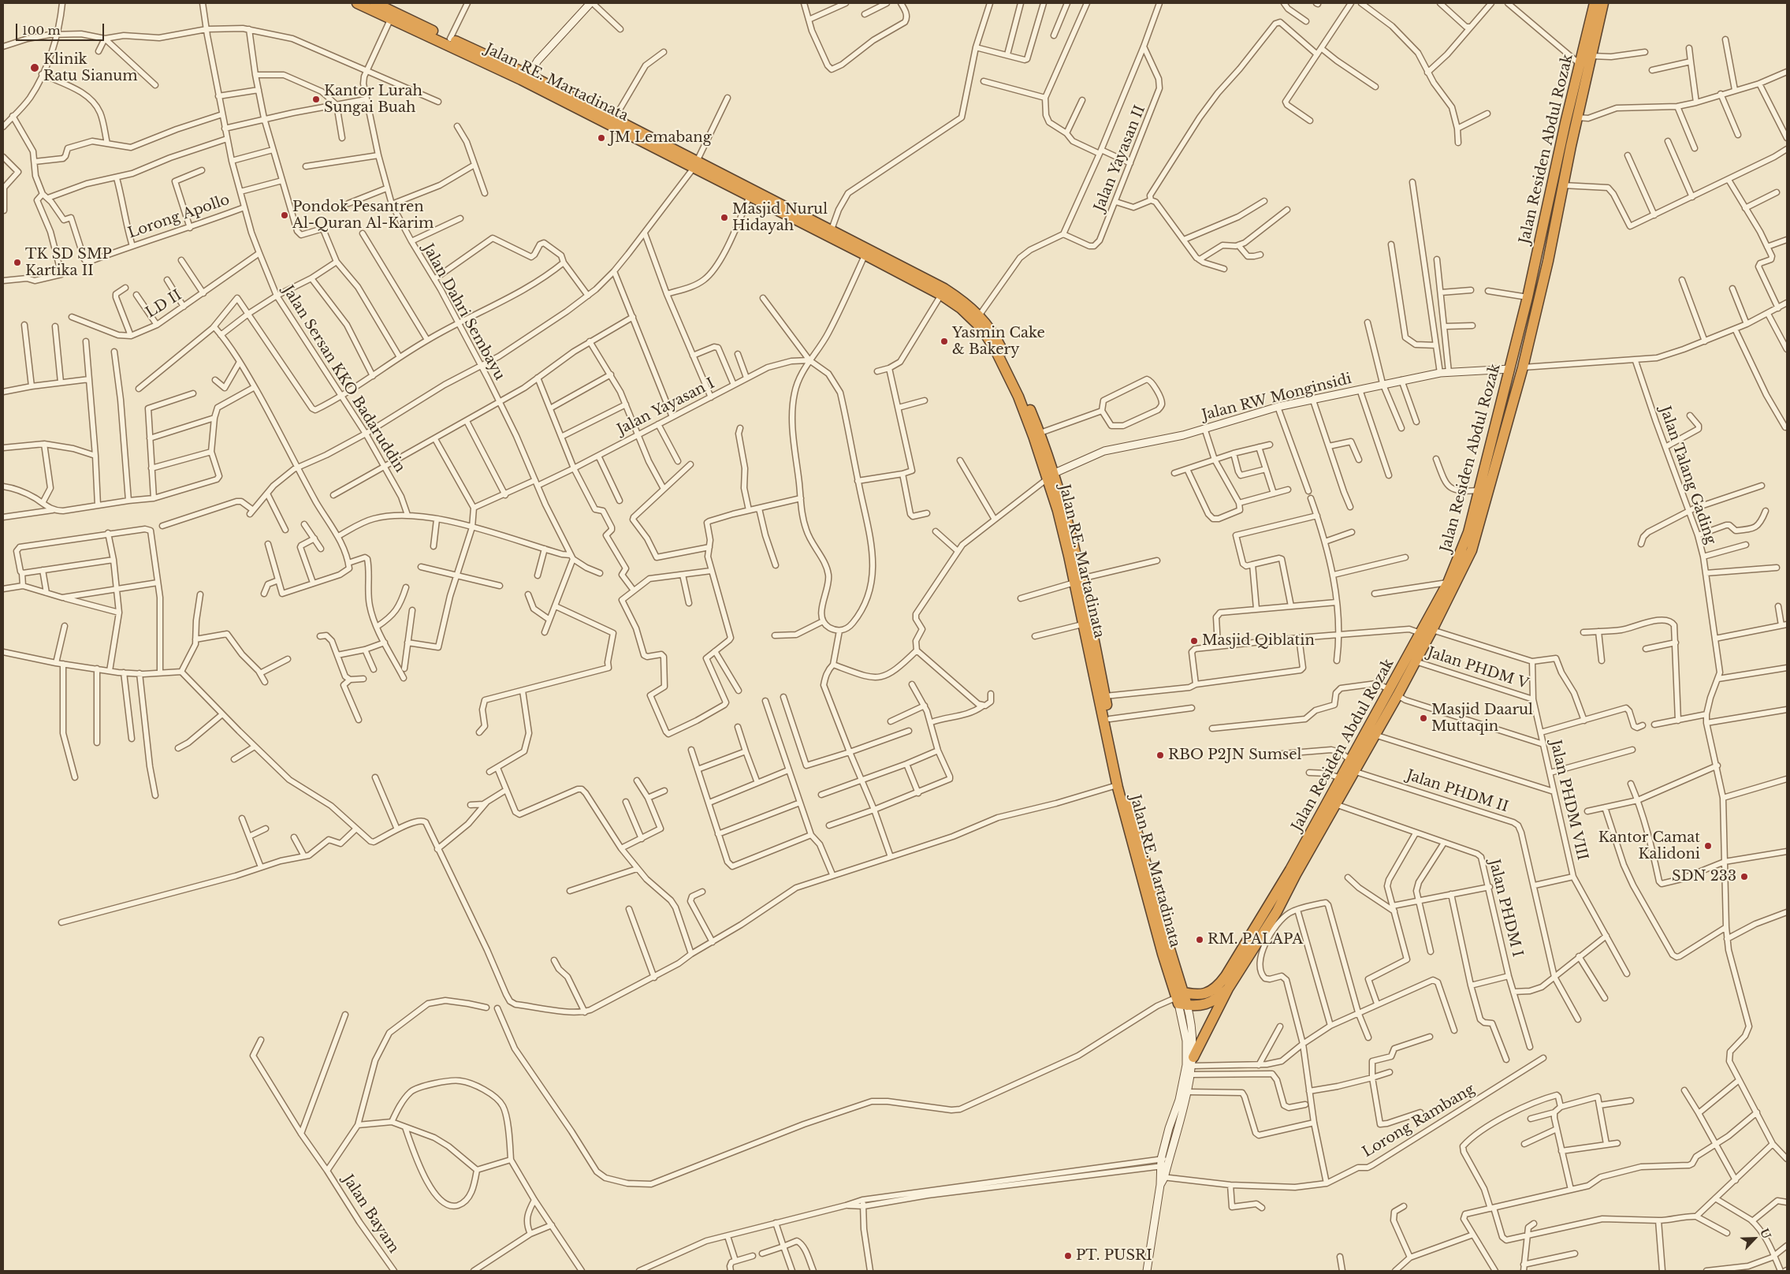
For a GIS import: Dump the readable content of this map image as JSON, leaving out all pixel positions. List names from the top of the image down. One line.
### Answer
{"streets":{"highway":["Jalan RE. Martadinata","Jalan Residen Abdul Rozak"],"street":["Jalan Yayasan II","Lorong Apollo","LD II","Jalan Dahri Sembayu","Jalan Sersan KKO Badaruddin","Jalan RW Monginsidi","Jalan Yayasan I","Jalan Talang Gading","Jalan PHDM V","Jalan PHDM II","Jalan PHDM VIII","Jalan PHDM I","Lorong Rambang","Jalan Bayam"]},"crossings":[["Jalan RE. Martadinata","Jalan Residen Abdul Rozak"],["Jalan RE. Martadinata","Jalan Dahri Sembayu"],["Jalan RE. Martadinata","Jalan RW Monginsidi"],["Jalan Residen Abdul Rozak","Jalan RW Monginsidi"],["Jalan Residen Abdul Rozak","Jalan PHDM V"],["Jalan Residen Abdul Rozak","Jalan PHDM II"],["Jalan Residen Abdul Rozak","Jalan PHDM I"],["Lorong Apollo","Jalan Sersan KKO Badaruddin"],["LD II","Jalan Sersan KKO Badaruddin"],["Jalan Dahri Sembayu","Jalan Yayasan I"],["Jalan PHDM V","Jalan PHDM VIII"]],"places":["Klinik Ratu Sianum","Kantor Lurah Sungai Buah","JM Lemabang","Pondok Pesantren Al-Quran Al-Karim","Masjid Nurul Hidayah","TK SD SMP Kartika II","Yasmin Cake & Bakery","Masjid Qiblatin","Masjid Daarul Muttaqin","RBO P2JN Sumsel","Kantor Camat Kalidoni","SDN 233","RM. PALAPA","PT. PUSRI"],"scale_bar":"100 m","north":"top right"}
